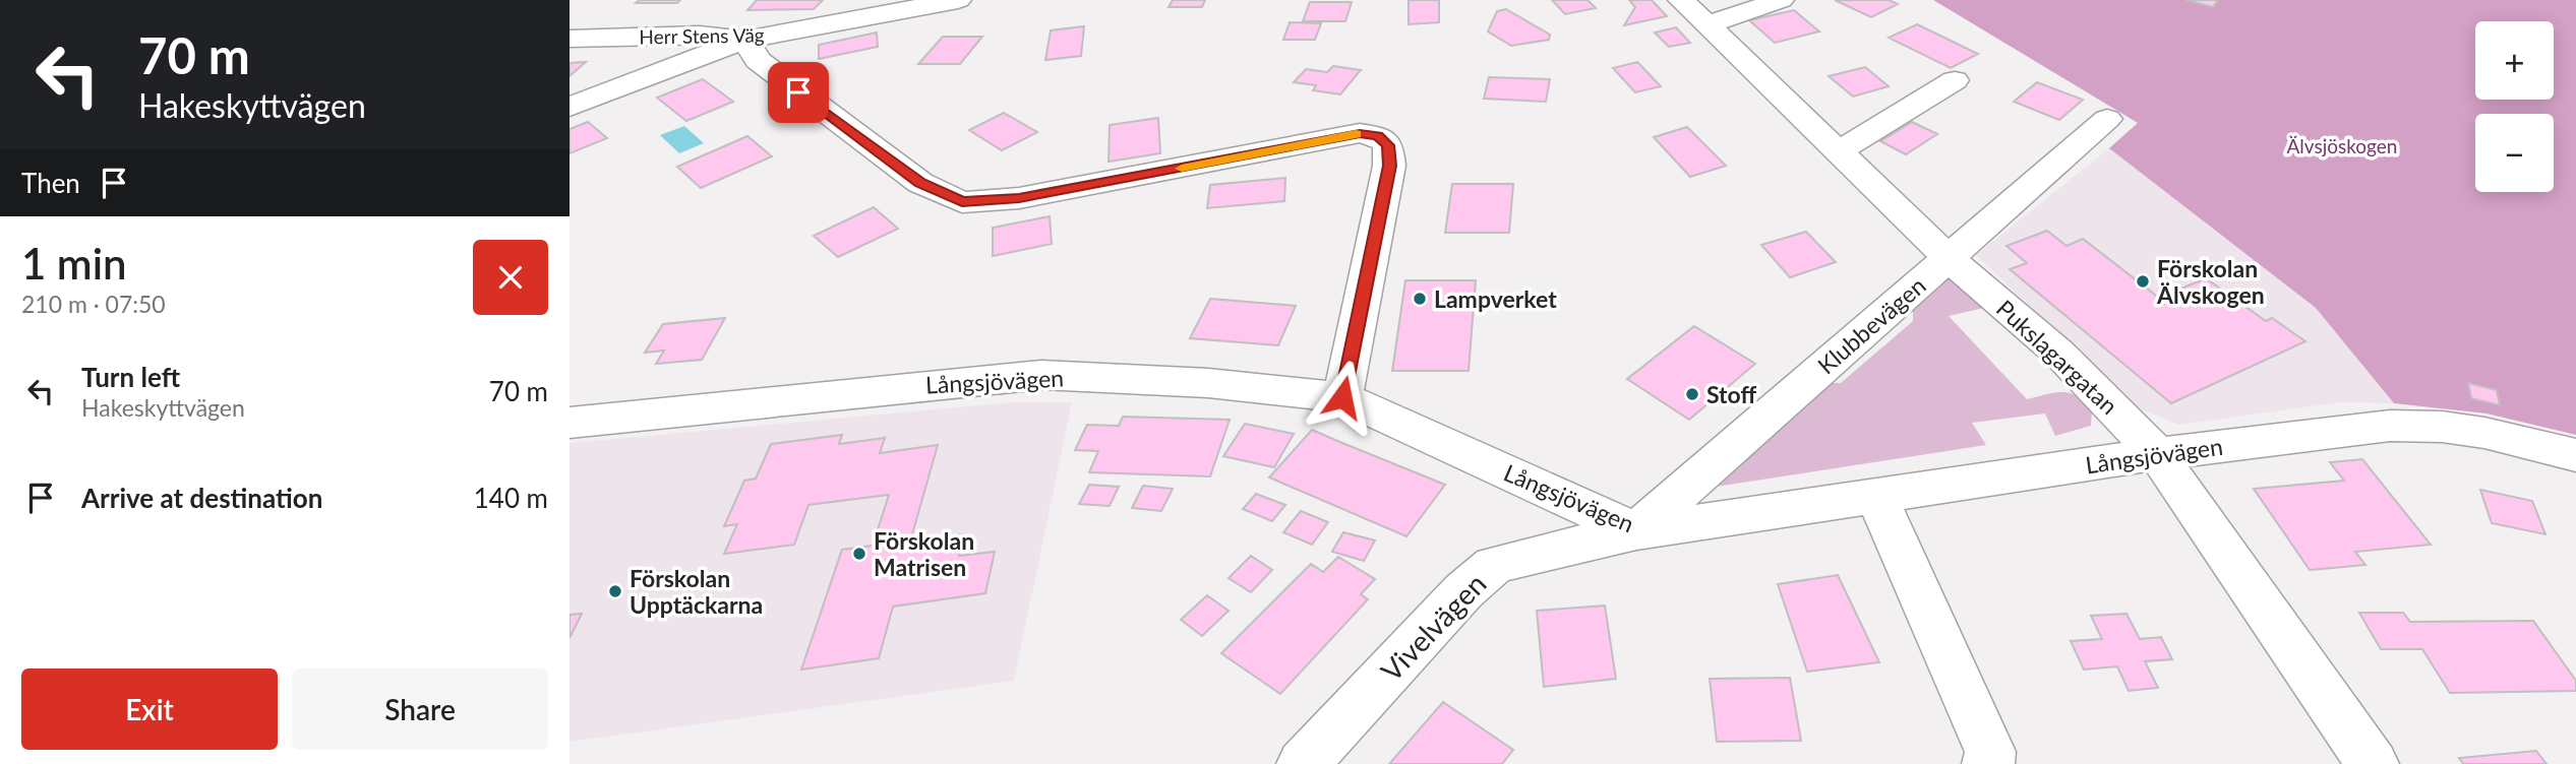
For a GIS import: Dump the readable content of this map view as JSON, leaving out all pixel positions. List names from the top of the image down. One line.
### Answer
{"streets":{"street":["Herr Stens Väg","Klubbevägen","Pukslagargatan","Långsjövägen","Vivelvägen"]},"crossings":[["Klubbevägen","Pukslagargatan"],["Klubbevägen","Långsjövägen"],["Klubbevägen","Vivelvägen"],["Pukslagargatan","Långsjövägen"],["Långsjövägen","Vivelvägen"]],"parks":["Älvsjöskogen"],"places":["Förskolan Älvskogen","Lampverket","Stoff","Förskolan Matrisen","Förskolan Upptäckarna"],"page":{"turn":["70 m","Hakeskyttvägen"],"map_buttons":["+","−"],"then":"Then","heading":["1 min","210 m · 07:50"],"list":[{"name":"Turn left","note":"Hakeskyttvägen","value":"70 m"},{"name":"Arrive at destination","value":"140 m"}],"buttons":["Exit","Share"]}}
